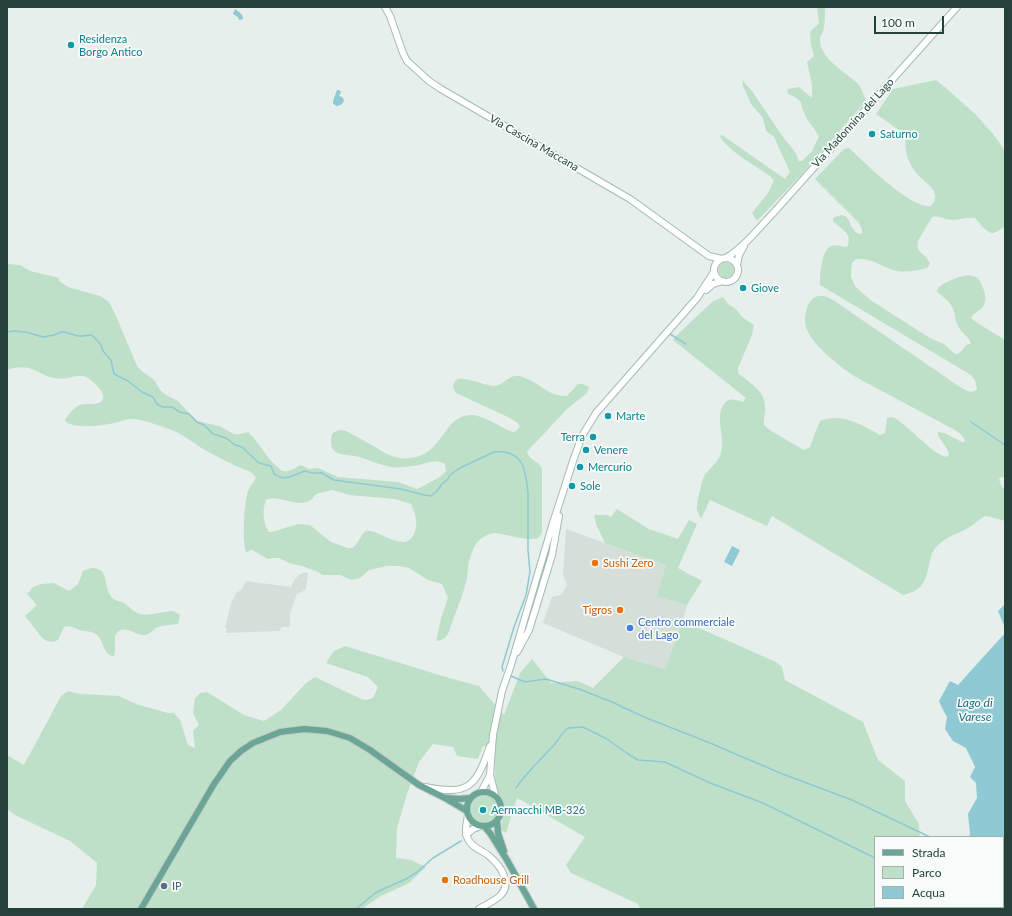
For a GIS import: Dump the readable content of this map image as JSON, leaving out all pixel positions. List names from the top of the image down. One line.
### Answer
{"streets":{"main road":["Via Madonnina del Lago","Via Cascina Maccana"]},"crossings":[["Via Madonnina del Lago","Via Cascina Maccana"]],"water":["Lago di Varese"],"places":["Residenza Borgo Antico","Saturno","Giove","Marte","Terra","Venere","Mercurio","Sole","Sushi Zero","Tigros","Centro commerciale del Lago","Aermacchi MB-326","Roadhouse Grill","IP"],"legend":["Strada","Parco","Acqua"],"scale_bar":"100 m"}
